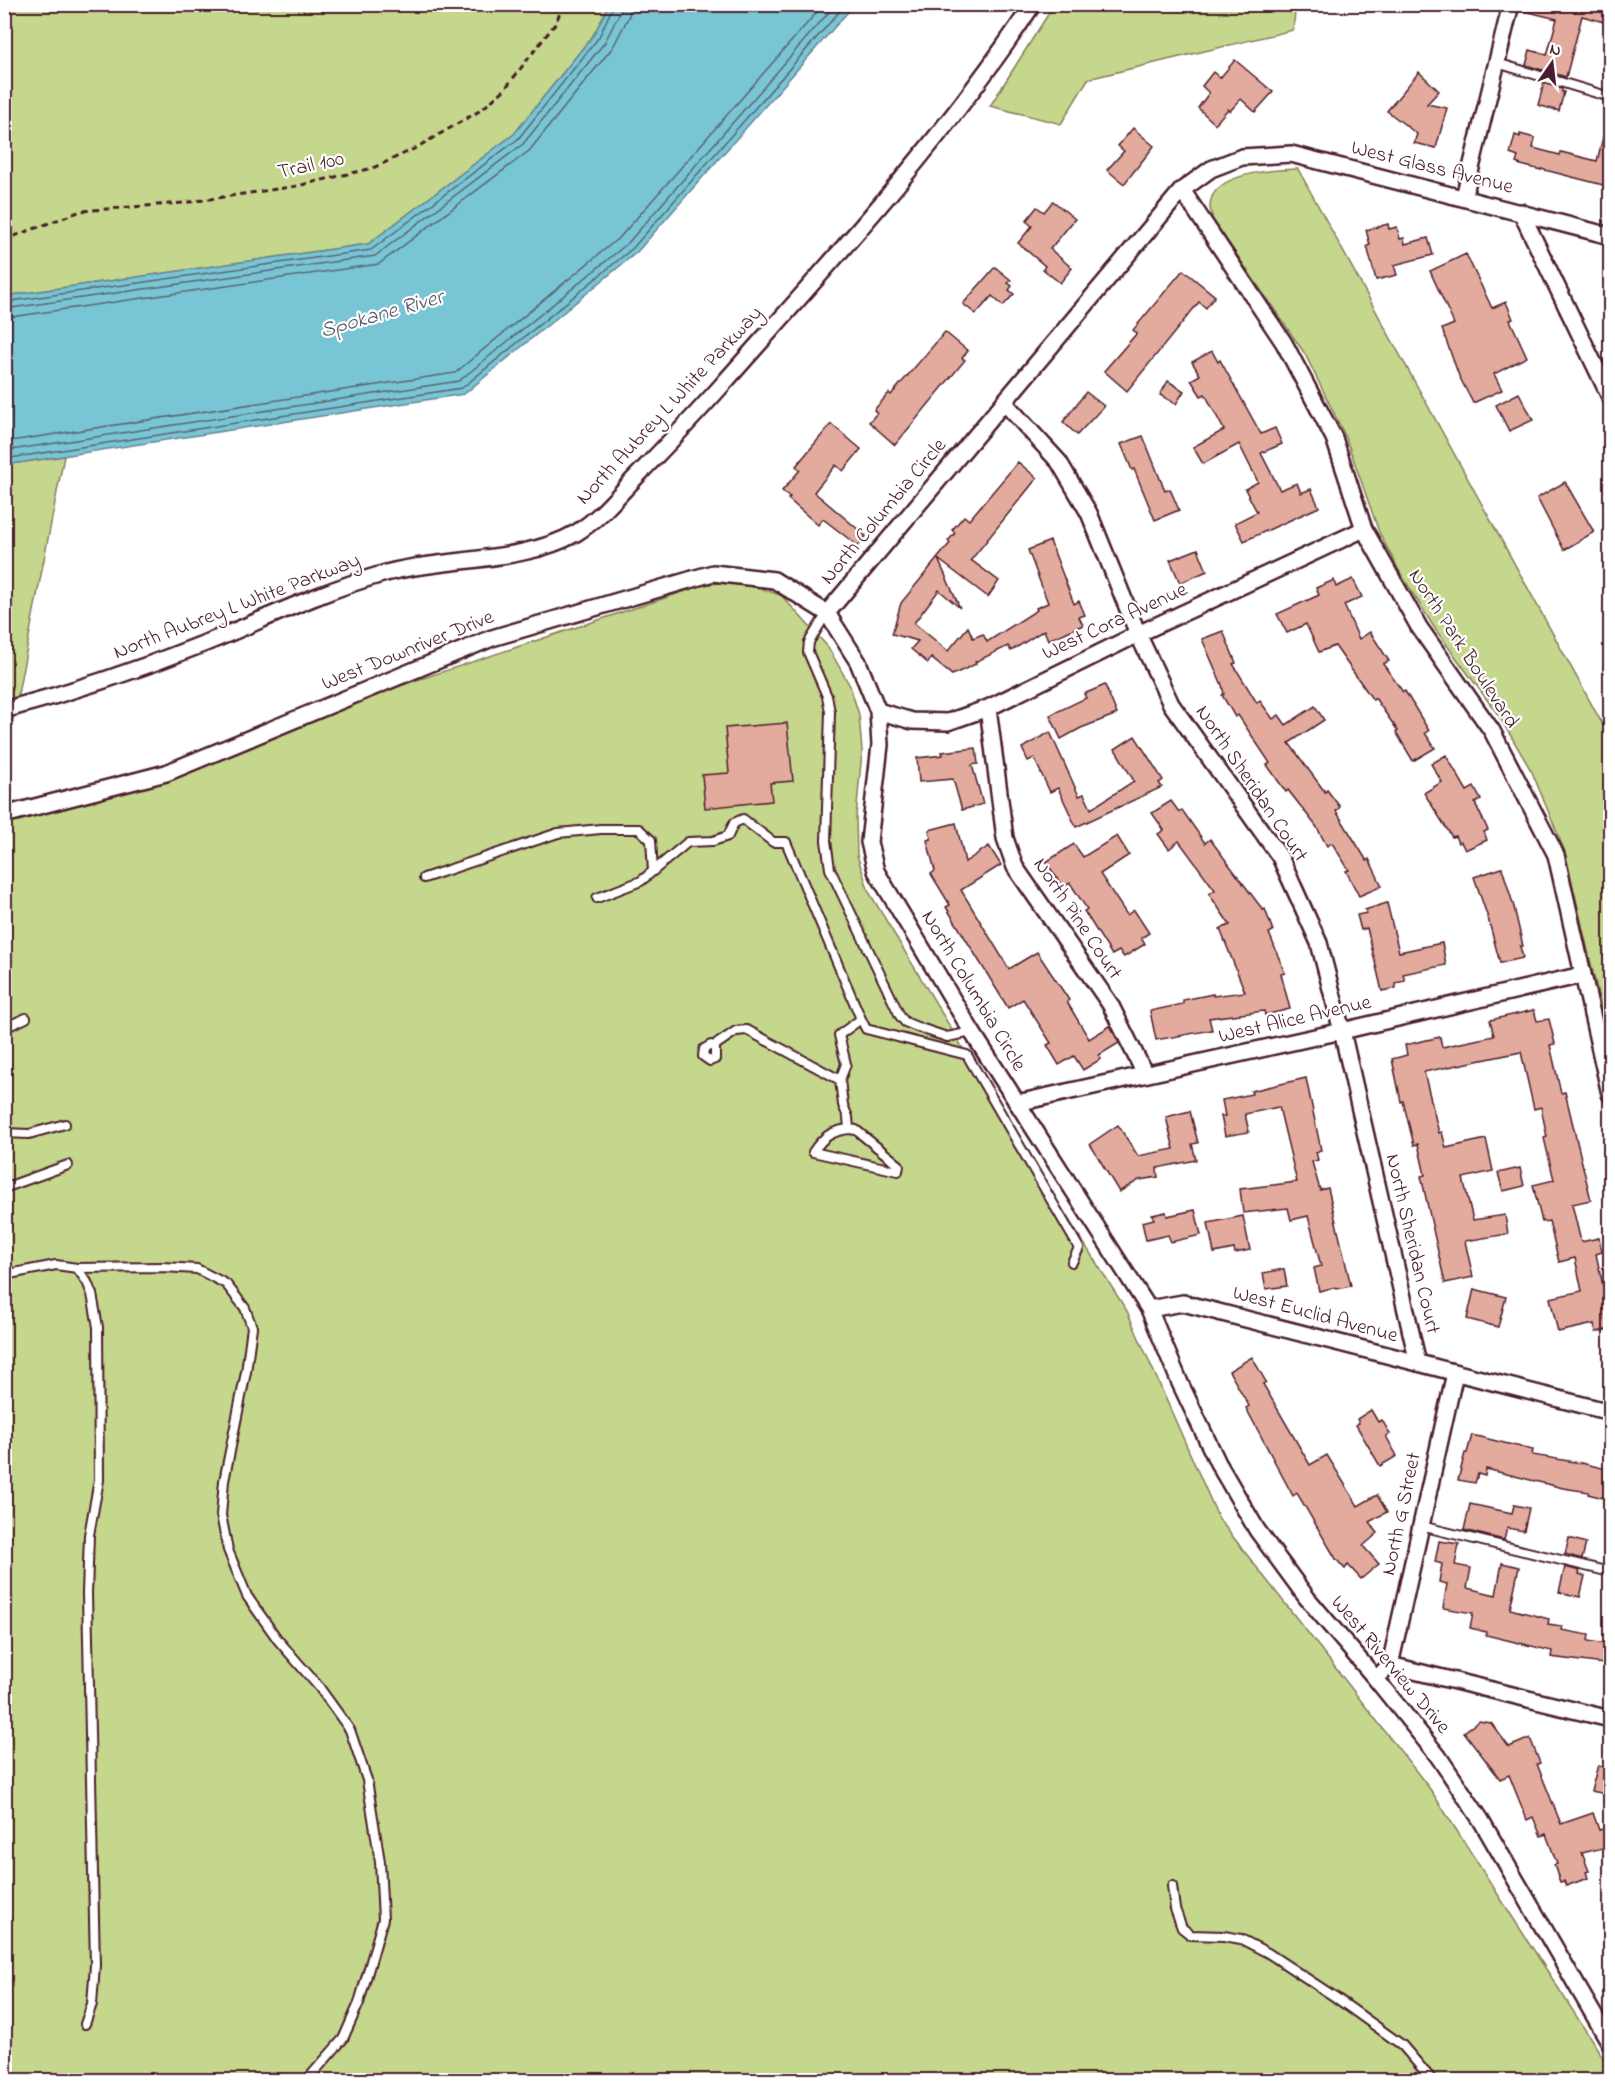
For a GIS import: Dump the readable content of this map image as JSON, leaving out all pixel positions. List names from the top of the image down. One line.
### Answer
{"streets":{"street":["West Glass Avenue","North Aubrey L White Parkway","North Columbia Circle","West Cora Avenue","North Park Boulevard","West Downriver Drive","North Sheridan Court","North Pine Court","West Alice Avenue","West Euclid Avenue","North G Street","West Riverview Drive"],"path":["Trail 100"]},"crossings":[["West Glass Avenue","North Columbia Circle"],["North Columbia Circle","West Cora Avenue"],["North Columbia Circle","North Park Boulevard"],["North Columbia Circle","West Downriver Drive"],["North Columbia Circle","North Sheridan Court"],["North Columbia Circle","West Alice Avenue"],["North Columbia Circle","West Euclid Avenue"],["North Columbia Circle","West Riverview Drive"],["West Cora Avenue","North Park Boulevard"],["West Cora Avenue","North Sheridan Court"],["West Cora Avenue","North Pine Court"],["North Park Boulevard","West Alice Avenue"],["North Sheridan Court","West Alice Avenue"],["North Sheridan Court","West Euclid Avenue"],["North Pine Court","West Alice Avenue"],["West Euclid Avenue","North G Street"],["West Euclid Avenue","West Riverview Drive"]],"water":["Spokane River"],"north":"top"}
